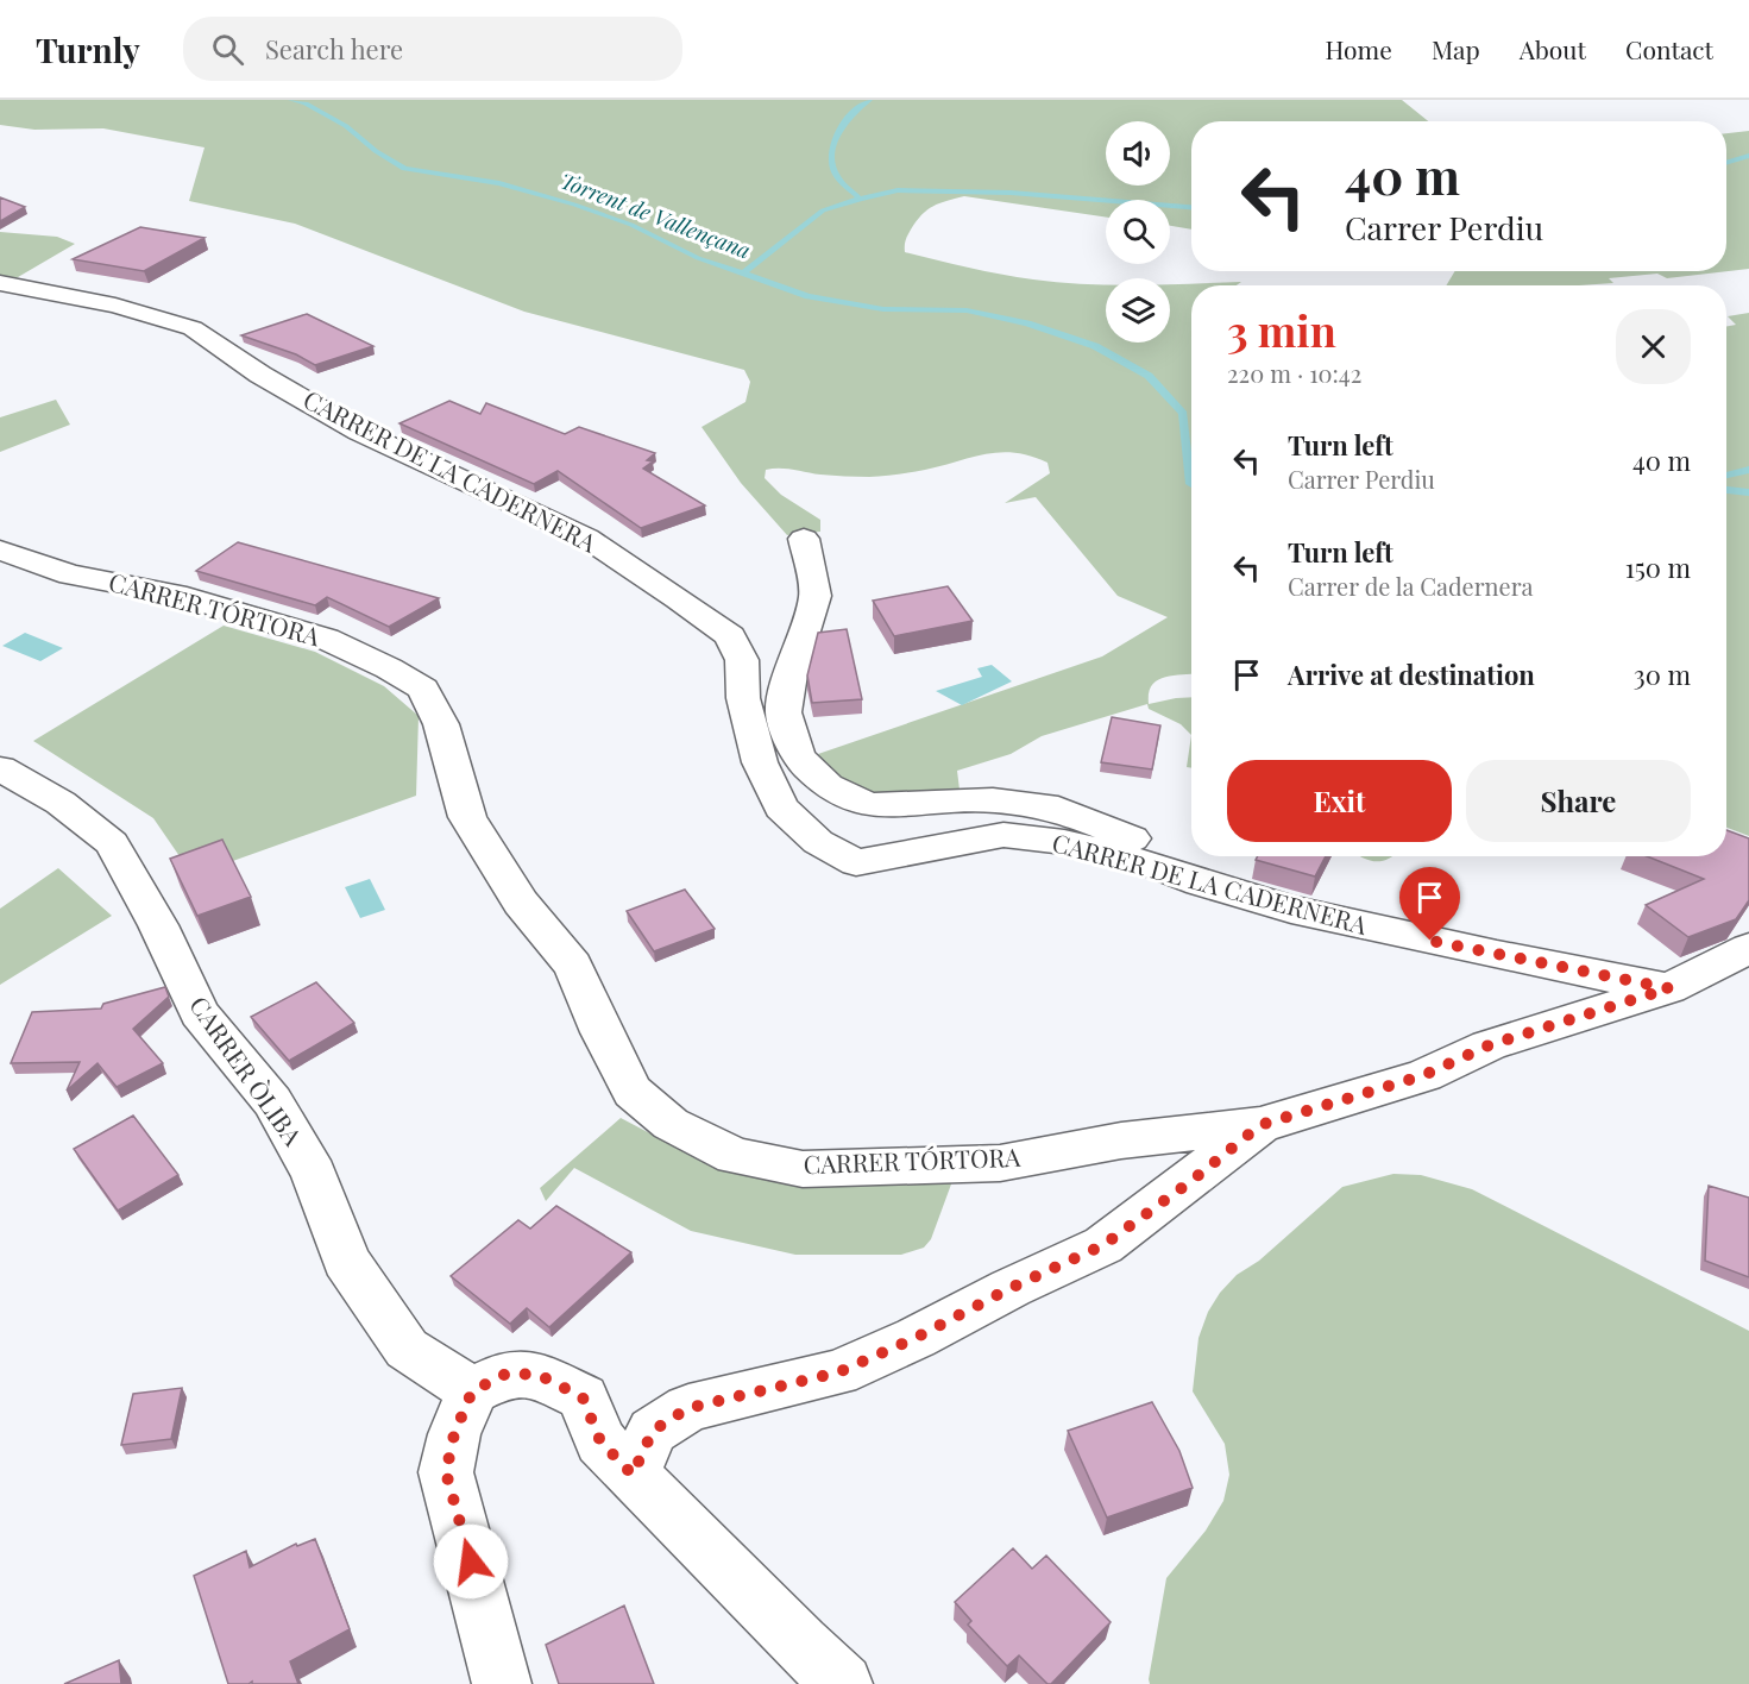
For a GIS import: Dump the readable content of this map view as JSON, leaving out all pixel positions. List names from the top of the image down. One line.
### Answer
{"streets":{"street":["CARRER DE LA CADERNERA","CARRER TÓRTORA","CARRER ÒLIBA"]},"water":["Torrent de Vallençana"],"page":{"header":"Turnly","search":"Search here","nav":["Home","Map","About","Contact"],"turn":["40 m","Carrer Perdiu"],"heading":["3 min","220 m · 10:42"],"list":[{"name":"Turn left","note":"Carrer Perdiu","value":"40 m"},{"name":"Turn left","note":"Carrer de la Cadernera","value":"150 m"},{"name":"Arrive at destination","value":"30 m"}],"buttons":["Exit","Share"]}}
